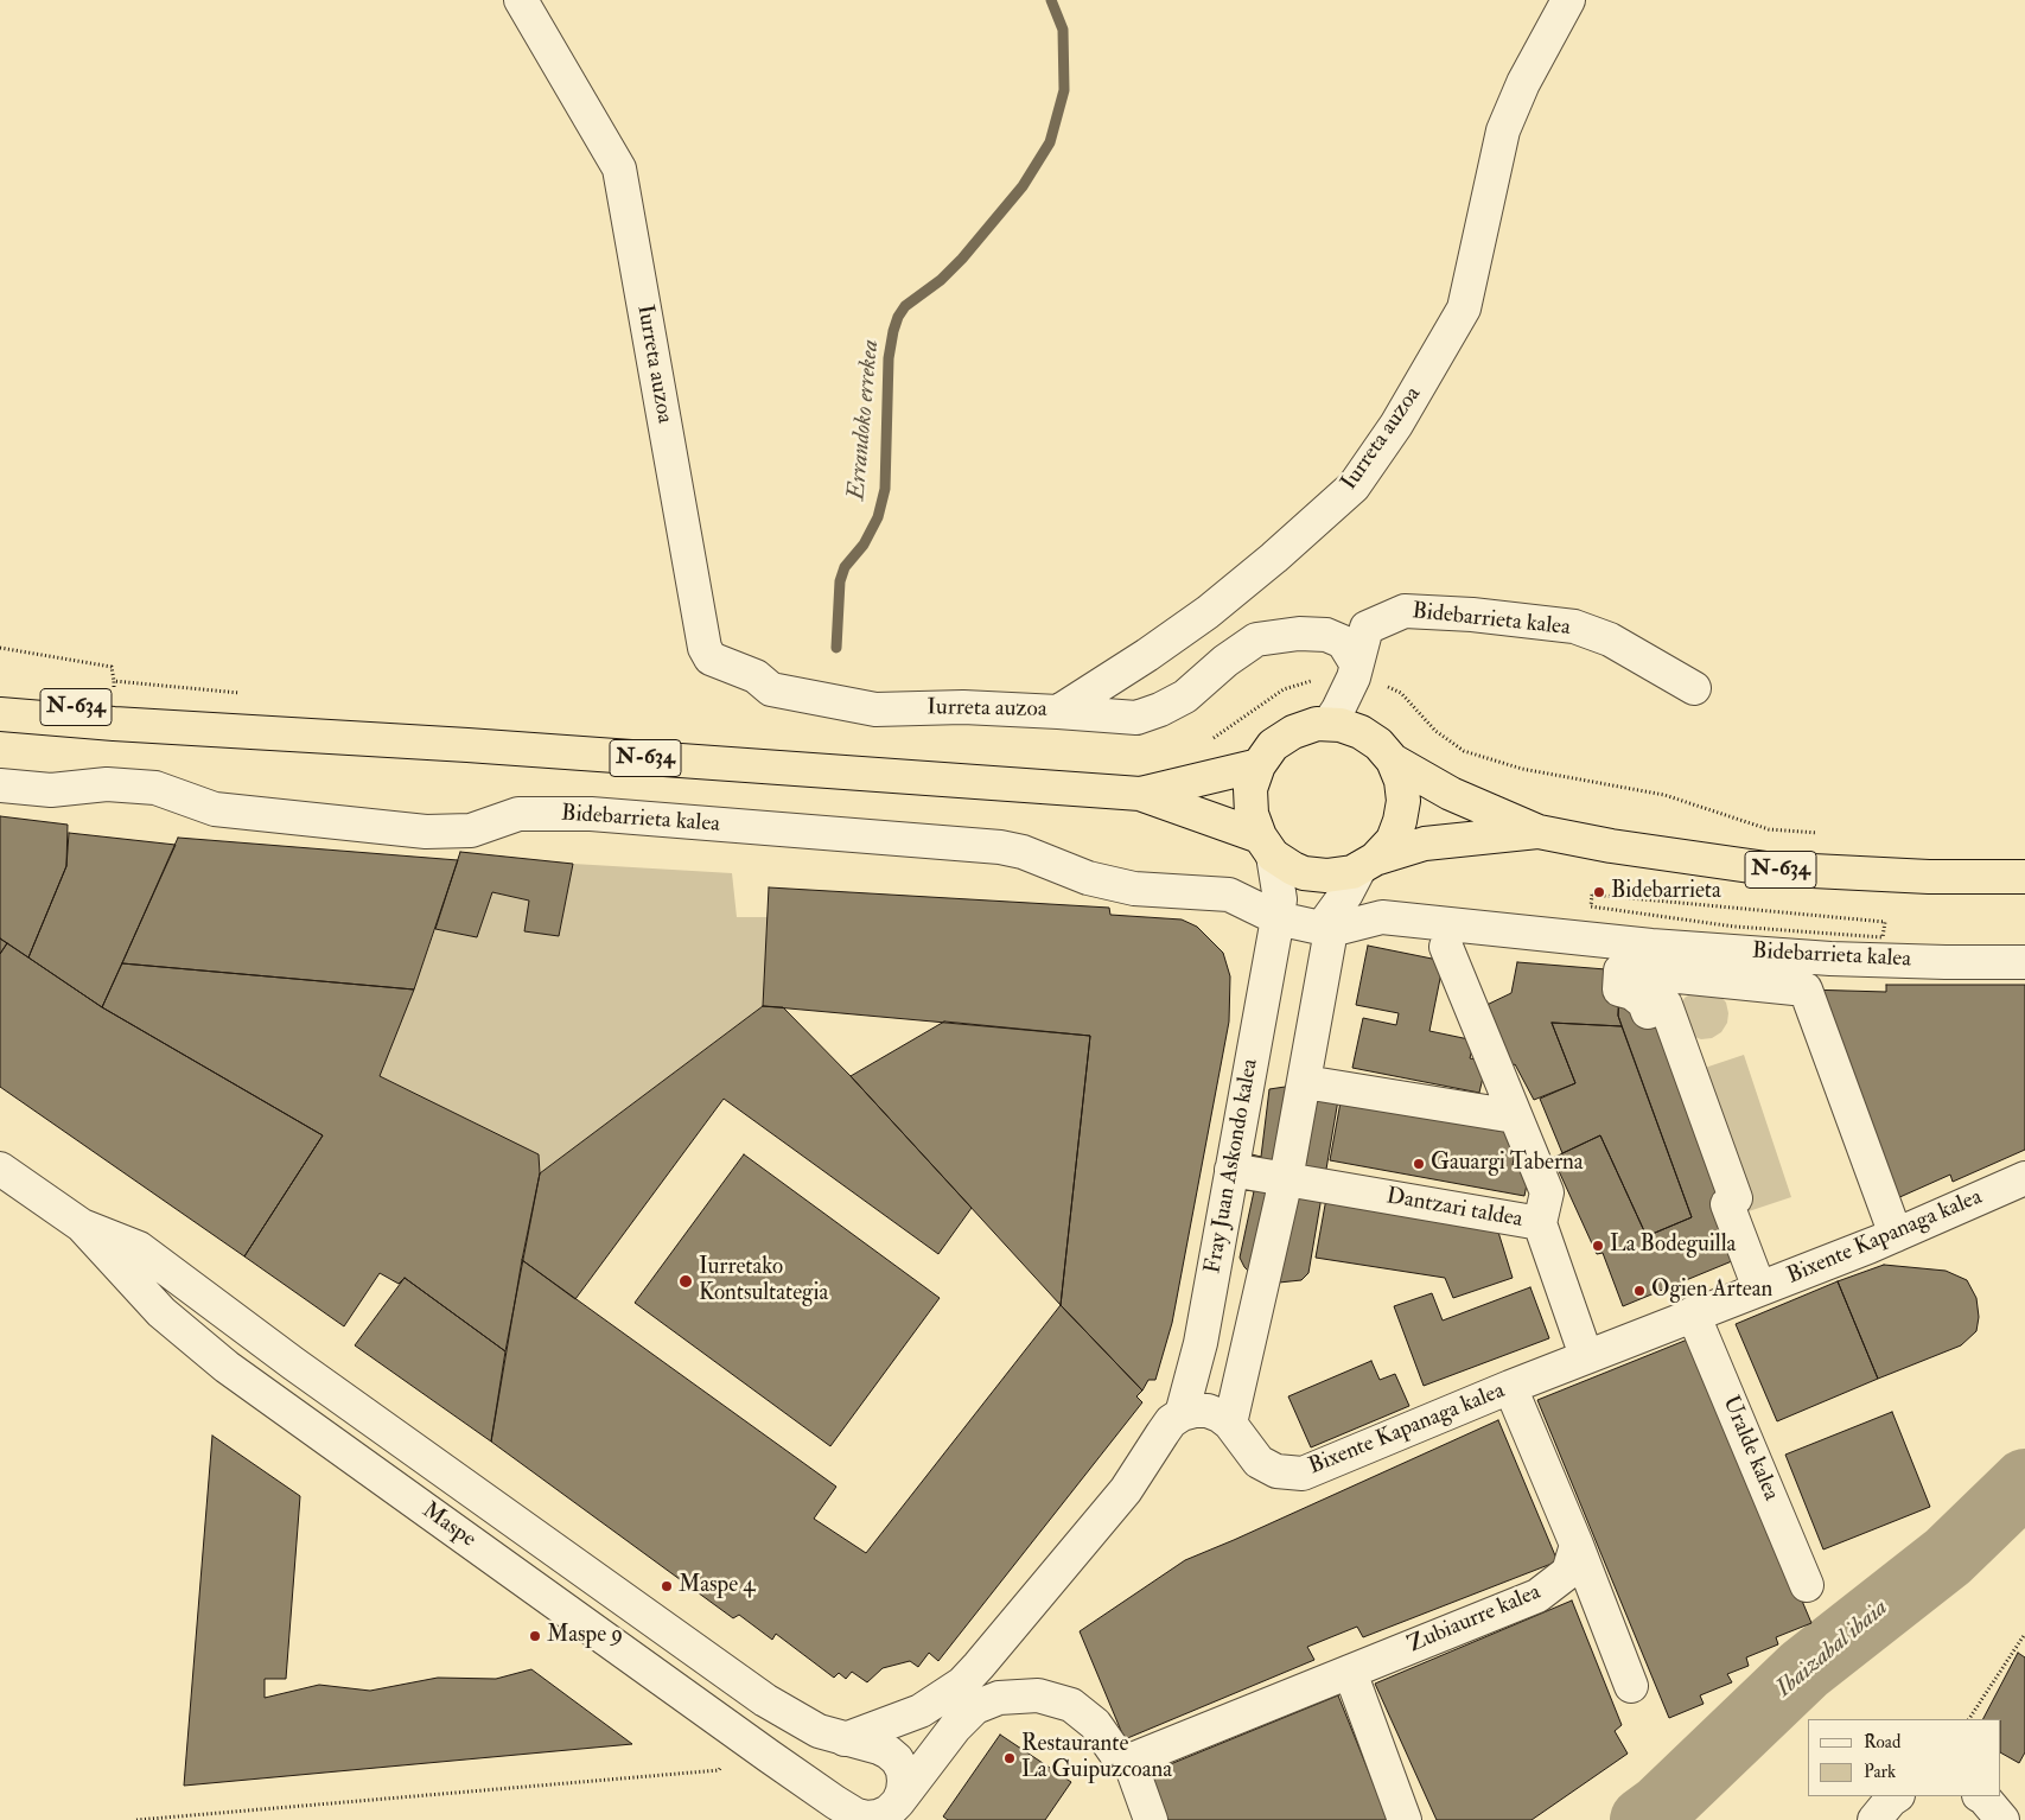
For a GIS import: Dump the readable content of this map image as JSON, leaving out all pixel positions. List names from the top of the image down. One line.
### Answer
{"streets":{"highway":["N-634"],"street":["Iurreta auzoa","Bidebarrieta kalea","Fray Juan Askondo kalea","Dantzari taldea","Bixente Kapanaga kalea","Uralde kalea","Maspe","Zubiaurre kalea"]},"crossings":[["Bidebarrieta kalea","Fray Juan Askondo kalea"],["Fray Juan Askondo kalea","Dantzari taldea"],["Fray Juan Askondo kalea","Bixente Kapanaga kalea"],["Dantzari taldea","Bixente Kapanaga kalea"],["Bixente Kapanaga kalea","Uralde kalea"]],"water":["Errandoko errekea","Ibaizabal ibaia"],"places":["Bidebarrieta","Gauargi Taberna","La Bodeguilla","Iurretako Kontsultategia","Ogien Artean","Maspe 4","Maspe 9","Restaurante La Guipuzcoana"],"legend":["Road","Park"]}
